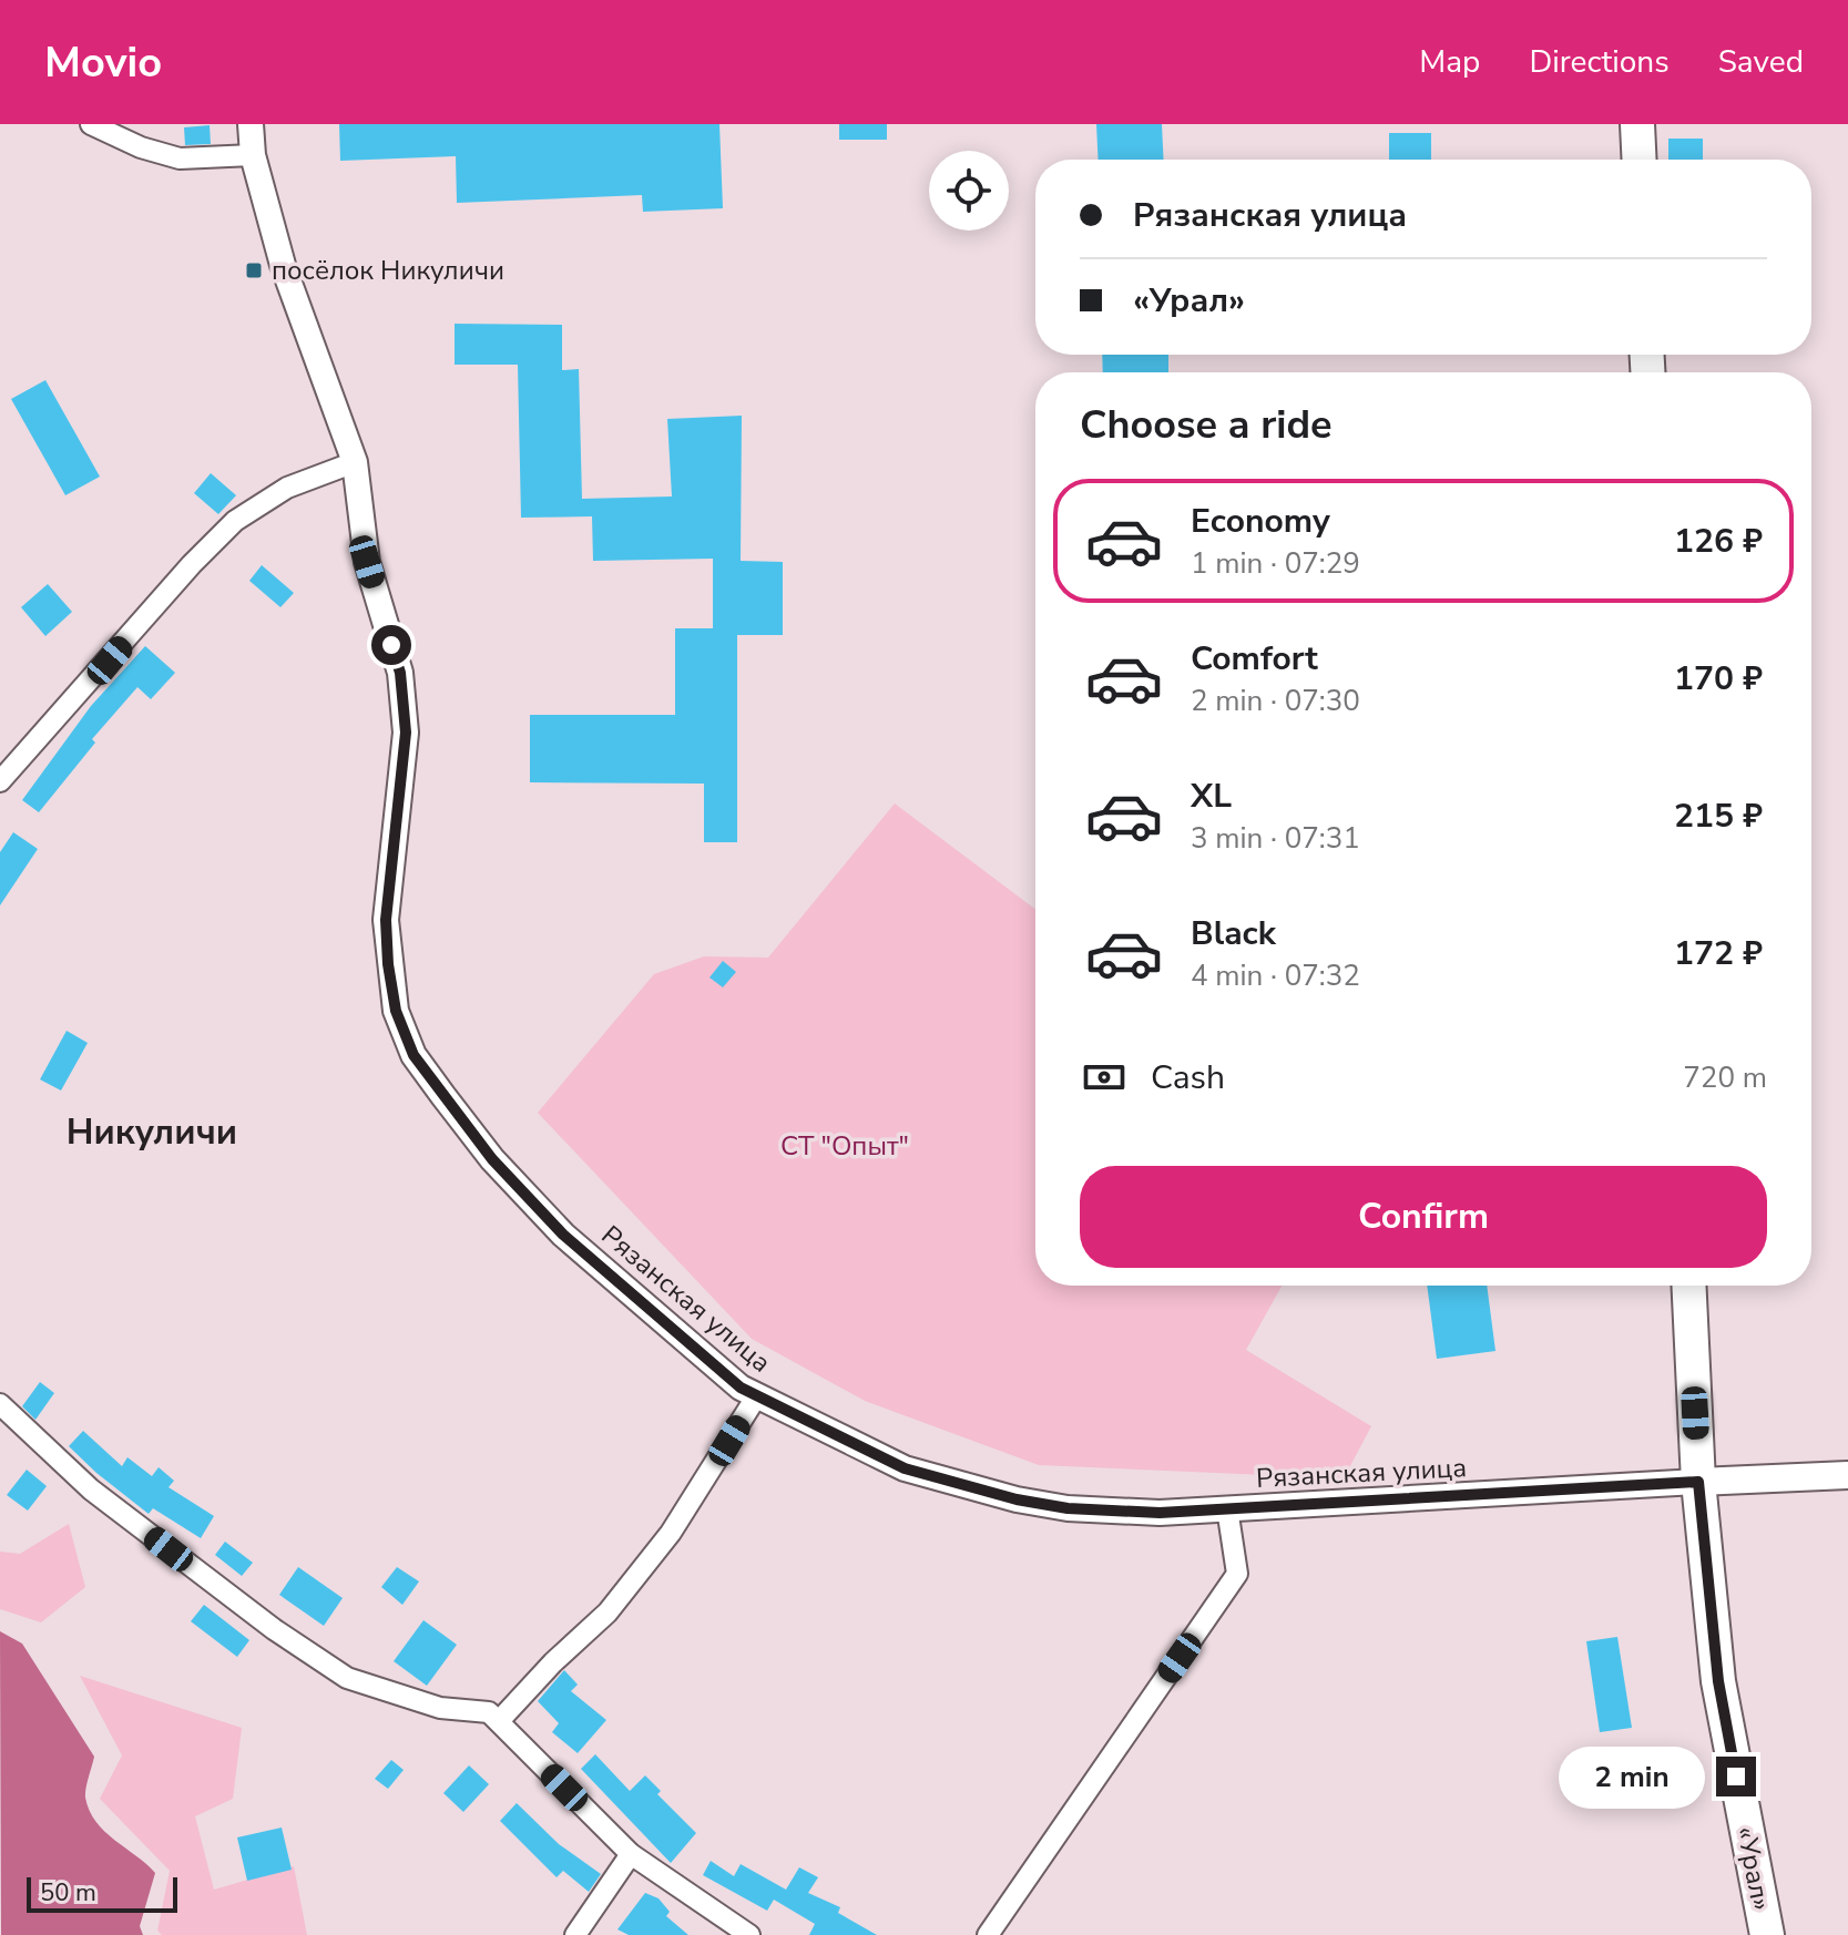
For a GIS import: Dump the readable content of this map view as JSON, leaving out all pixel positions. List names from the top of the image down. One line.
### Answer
{"streets":{"highway":["«Урал»"],"street":["Рязанская улица"]},"crossings":[["Рязанская улица","«Урал»"]],"districts":["Никуличи"],"parks":["СТ \"Опыт\""],"places":{"transit":["посёлок Никуличи"]},"scale_bar":"50 m","page":{"header":"Movio","nav":["Map","Directions","Saved"],"banner":["Рязанская улица","«Урал»"],"heading":"Choose a ride","list":[{"name":"Economy","note":"1 min · 07:29","value":"126 ₽"},{"name":"Comfort","note":"2 min · 07:30","value":"170 ₽"},{"name":"XL","note":"3 min · 07:31","value":"215 ₽"},{"name":"Black","note":"4 min · 07:32","value":"172 ₽"}],"pay":["Cash","720 m"],"buttons":"Confirm","bubble":"2 min","scale":"50 m"}}
